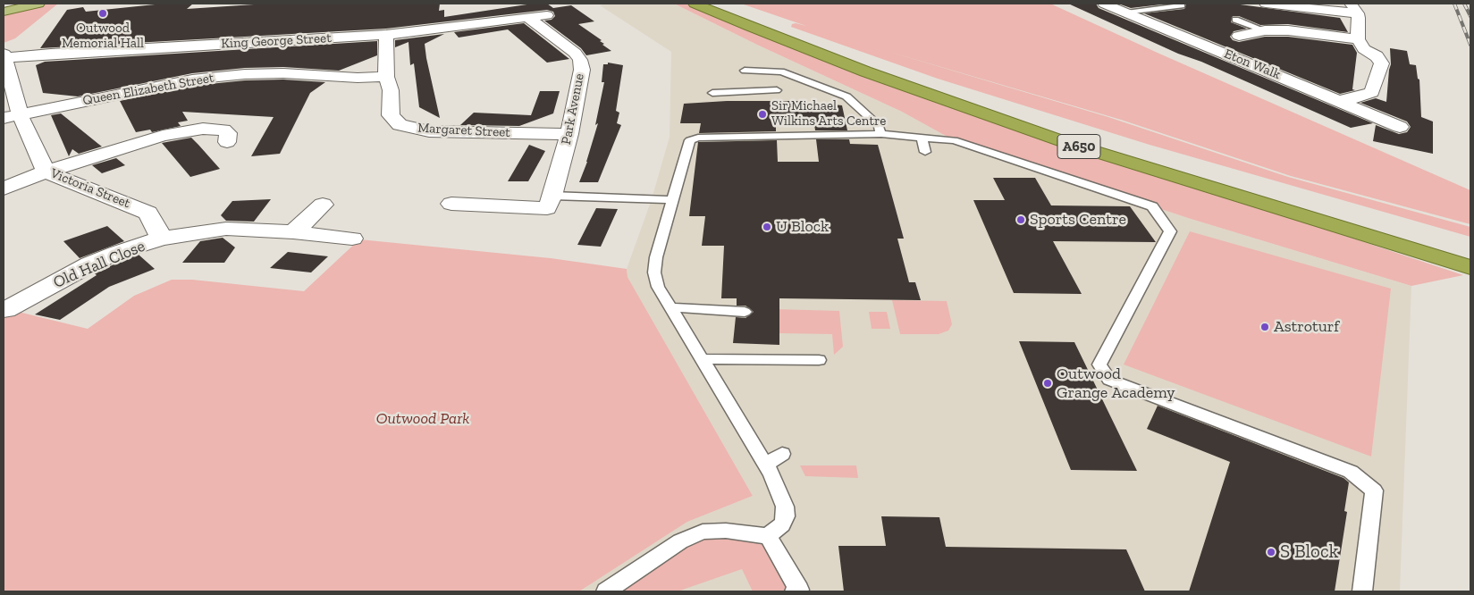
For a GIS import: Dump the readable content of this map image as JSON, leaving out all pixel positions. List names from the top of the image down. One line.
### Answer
{"streets":{"highway":["A650"],"street":["King George Street","Eton Walk","Queen Elizabeth Street","Park Avenue","Margaret Street","Victoria Street","Old Hall Close"]},"crossings":[["King George Street","Park Avenue"],["King George Street","Margaret Street"],["King George Street","Victoria Street"],["Queen Elizabeth Street","Margaret Street"],["Queen Elizabeth Street","Victoria Street"],["Park Avenue","Margaret Street"],["Victoria Street","Old Hall Close"]],"parks":["Outwood Park"],"places":["Outwood Memorial Hall","Sir Michael Wilkins Arts Centre","Sports Centre","U Block","Astroturf","Outwood Grange Academy","S Block"]}
